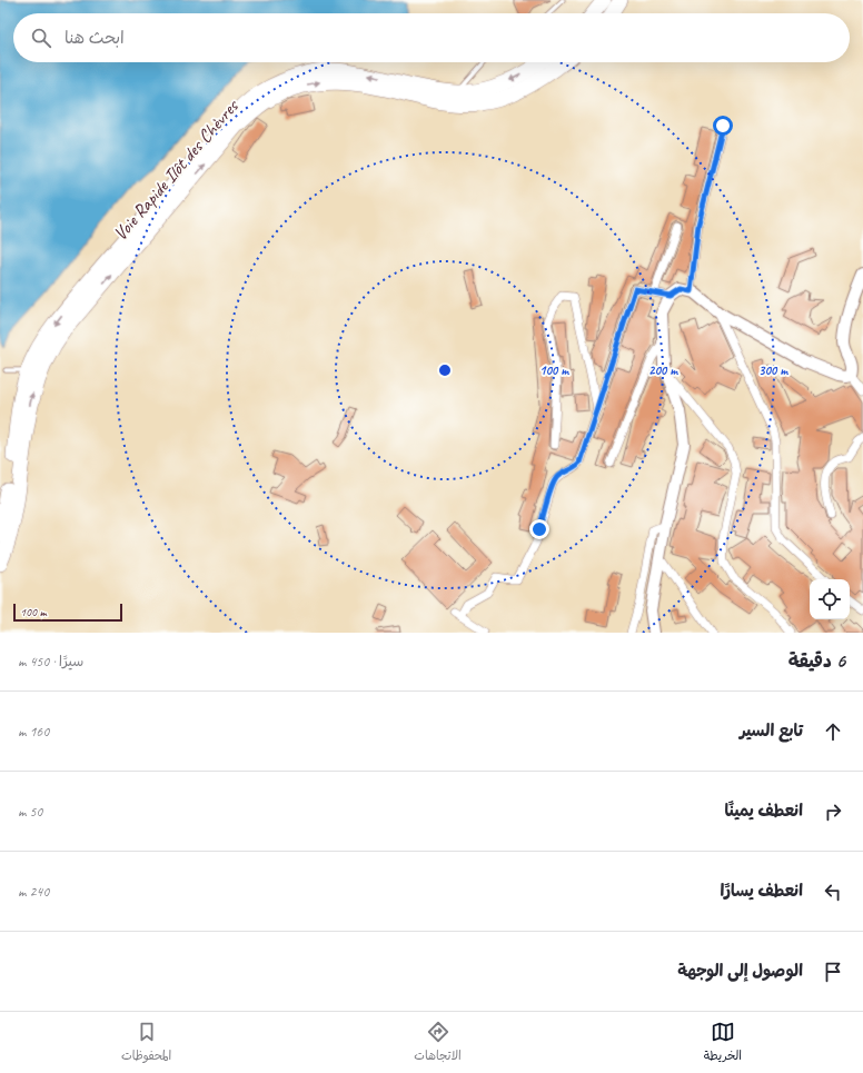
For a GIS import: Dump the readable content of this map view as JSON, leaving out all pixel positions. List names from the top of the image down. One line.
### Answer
{"streets":{"highway":["Voie Rapide Ilôt des Chèvres"]},"scale_bar":"100 m","page":{"search":"ابحث هنا","scale":"100 m","heading":["6 دقيقة","سيرًا · 450 m"],"list":[["تابع السير","160 m"],["انعطف يمينًا","50 m"],["انعطف يسارًا","240 m"],"الوصول إلى الوجهة"],"nav":["الخريطة","الاتجاهات","المحفوظات"]},"rings":["100 m","200 m","300 m"]}
